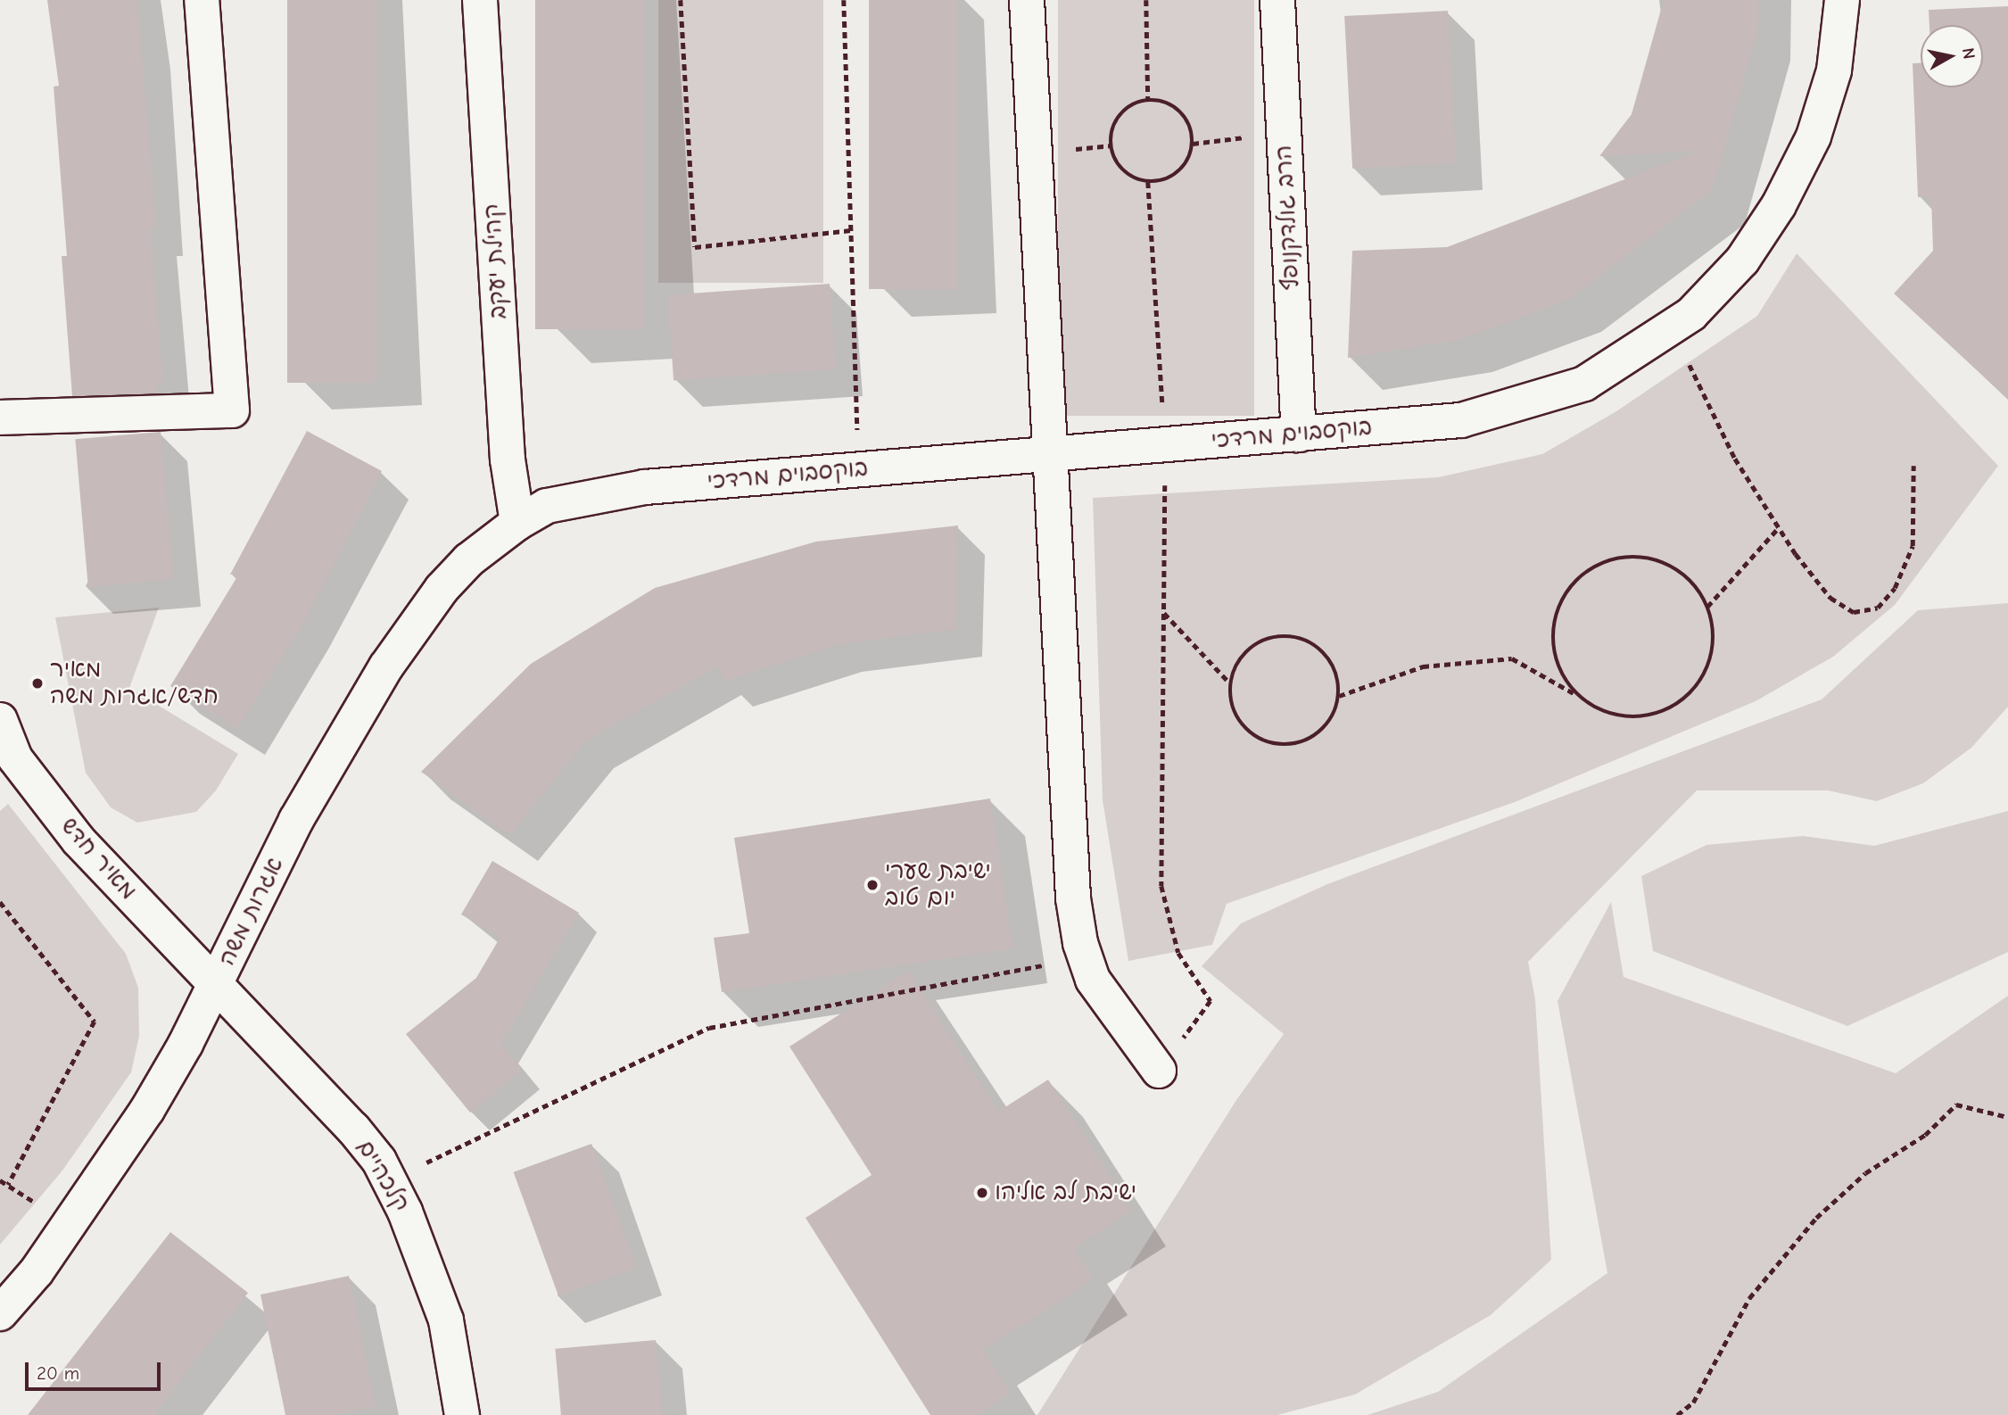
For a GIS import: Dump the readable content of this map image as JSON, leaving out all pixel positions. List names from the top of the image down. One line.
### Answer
{"streets":{"street":["הרב גולדקנופף","קהילת יעקב","בוקסבוים מרדכי","מאיר חדש","אגרות משה","קלכהיים"]},"crossings":[["הרב גולדקנופף","בוקסבוים מרדכי"],["קהילת יעקב","בוקסבוים מרדכי"],["קהילת יעקב","אגרות משה"],["בוקסבוים מרדכי","אגרות משה"],["מאיר חדש","אגרות משה"],["מאיר חדש","קלכהיים"],["אגרות משה","קלכהיים"]],"places":["מאיר חדש/אגרות משה","ישיבת שערי יום טוב","ישיבת לב אליהו"],"scale_bar":"20 m","north":"right"}
